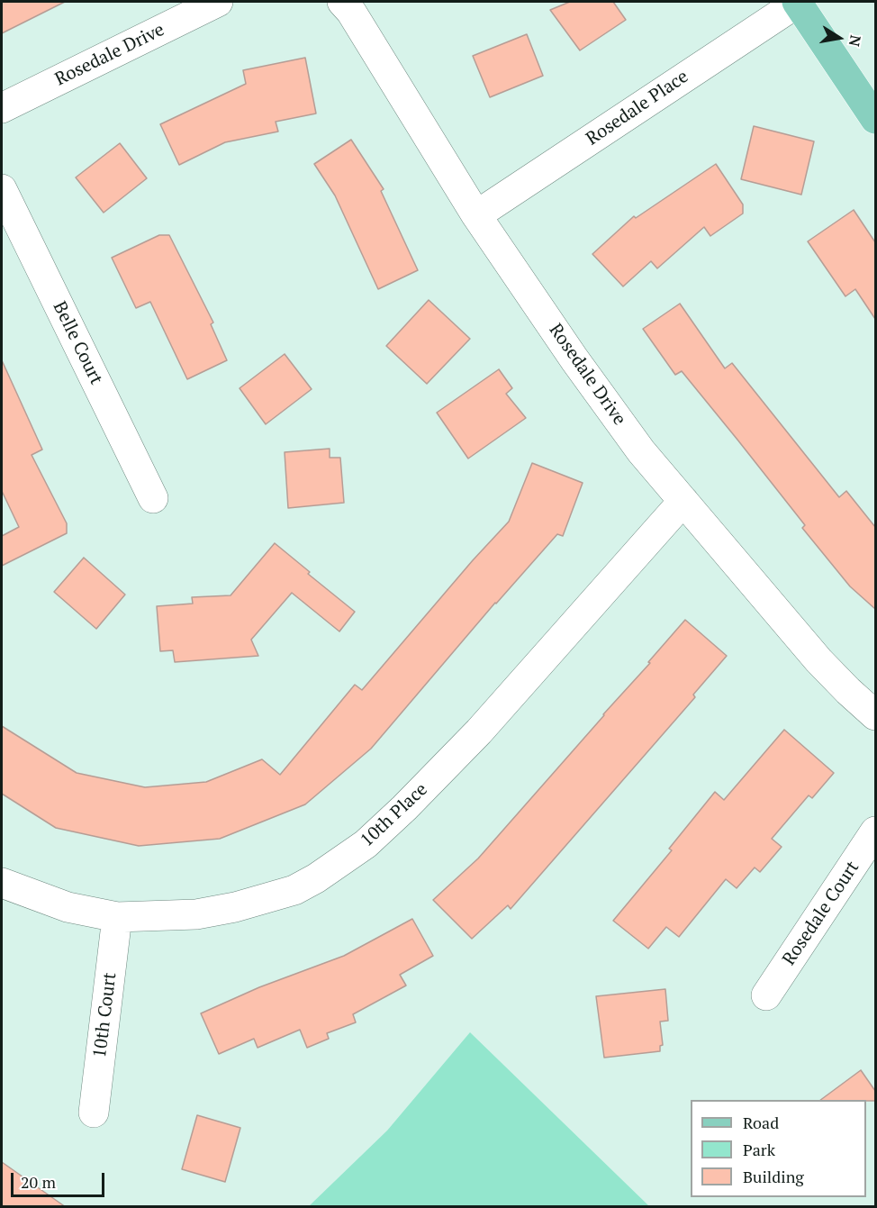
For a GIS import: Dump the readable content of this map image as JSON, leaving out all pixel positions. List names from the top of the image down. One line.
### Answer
{"streets":{"street":["Rosedale Drive","Rosedale Place","Belle Court","10th Place","Rosedale Court","10th Court"]},"crossings":[["Rosedale Drive","Rosedale Place"],["Rosedale Drive","10th Place"],["10th Place","10th Court"]],"legend":["Road","Park","Building"],"scale_bar":"20 m","north":"right"}
